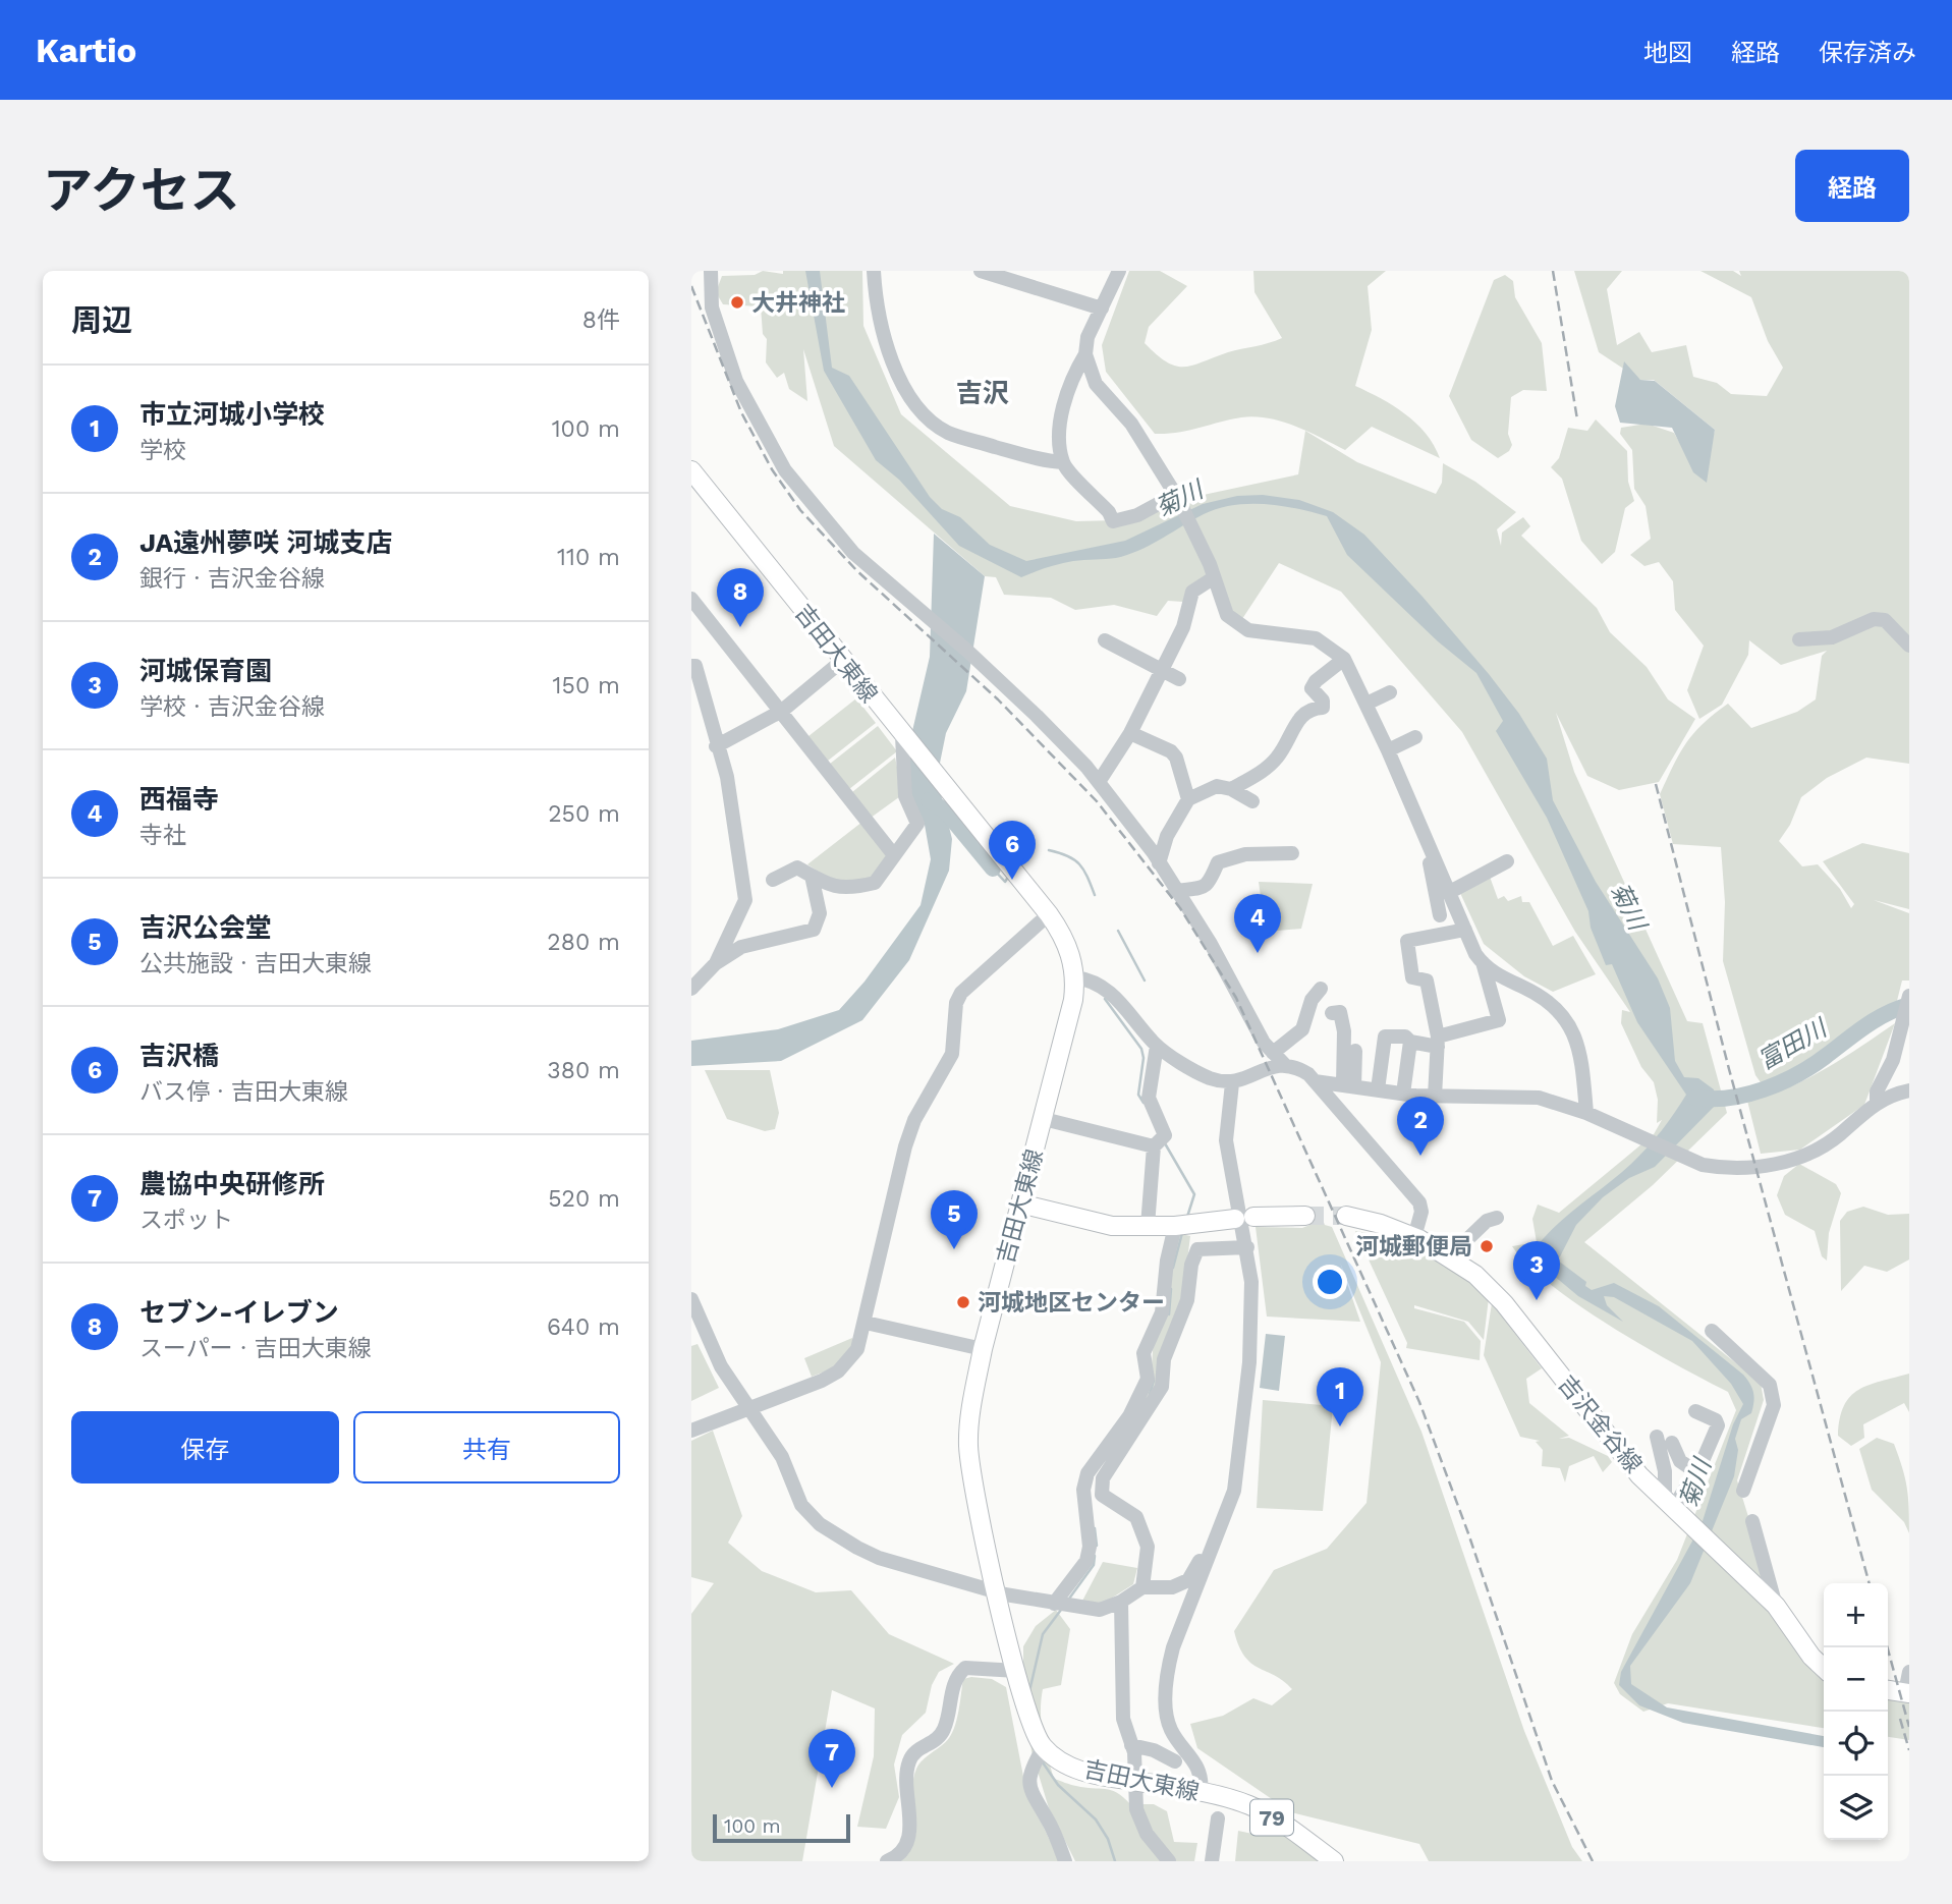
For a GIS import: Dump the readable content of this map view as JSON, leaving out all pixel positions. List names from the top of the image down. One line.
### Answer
{"streets":{"main road":["吉田大東線","吉沢金谷線","79"]},"districts":["吉沢"],"water":["菊川","富田川"],"places":["大井神社","河城郵便局","河城地区センター"],"scale_bar":"100 m","page":{"header":"Kartio","nav":["地図","経路","保存済み"],"title":"アクセス","buttons":["経路",["保存","共有"]],"heading":["周辺","8件"],"list":[{"mark":"1","name":"市立河城小学校","note":"学校","value":"100 m"},{"mark":"2","name":"JA遠州夢咲 河城支店","note":"銀行 · 吉沢金谷線","value":"110 m"},{"mark":"3","name":"河城保育園","note":"学校 · 吉沢金谷線","value":"150 m"},{"mark":"4","name":"西福寺","note":"寺社","value":"250 m"},{"mark":"5","name":"吉沢公会堂","note":"公共施設 · 吉田大東線","value":"280 m"},{"mark":"6","name":"吉沢橋","note":"バス停 · 吉田大東線","value":"380 m"},{"mark":"7","name":"農協中央研修所","note":"スポット","value":"520 m"},{"mark":"8","name":"セブン-イレブン","note":"スーパー · 吉田大東線","value":"640 m"}],"pins":["8","6","4","2","5","3","1","7"],"map_buttons":["+","−"],"scale":"100 m"}}
